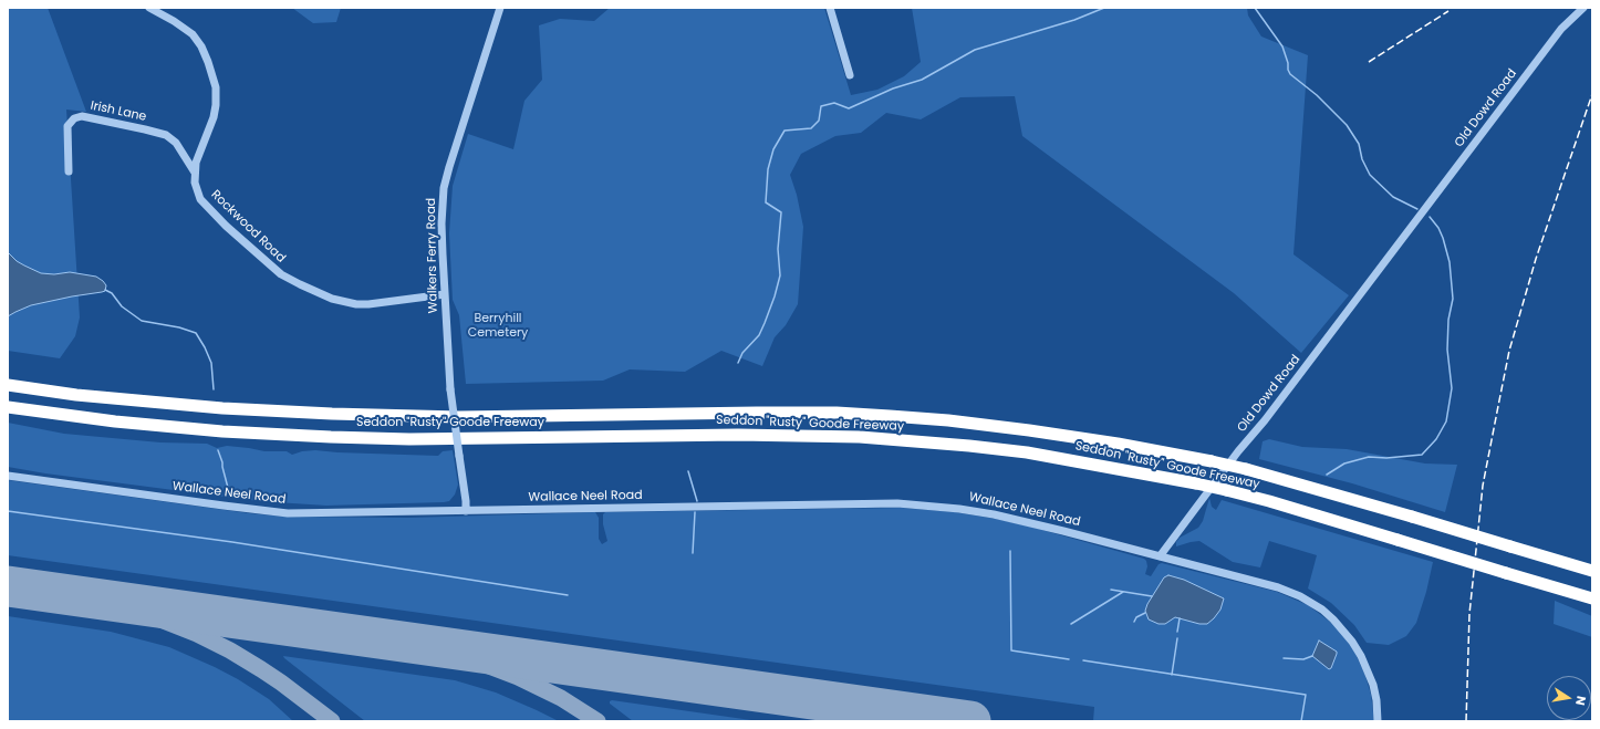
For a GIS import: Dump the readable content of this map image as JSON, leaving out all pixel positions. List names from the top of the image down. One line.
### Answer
{"streets":{"highway":["Seddon \"Rusty\" Goode Freeway"],"street":["Old Dowd Road","Irish Lane","Rockwood Road","Walkers Ferry Road","Wallace Neel Road"]},"crossings":[["Old Dowd Road","Wallace Neel Road"],["Irish Lane","Rockwood Road"],["Rockwood Road","Walkers Ferry Road"],["Walkers Ferry Road","Wallace Neel Road"]],"parks":["Berryhill Cemetery"],"north":"right"}
